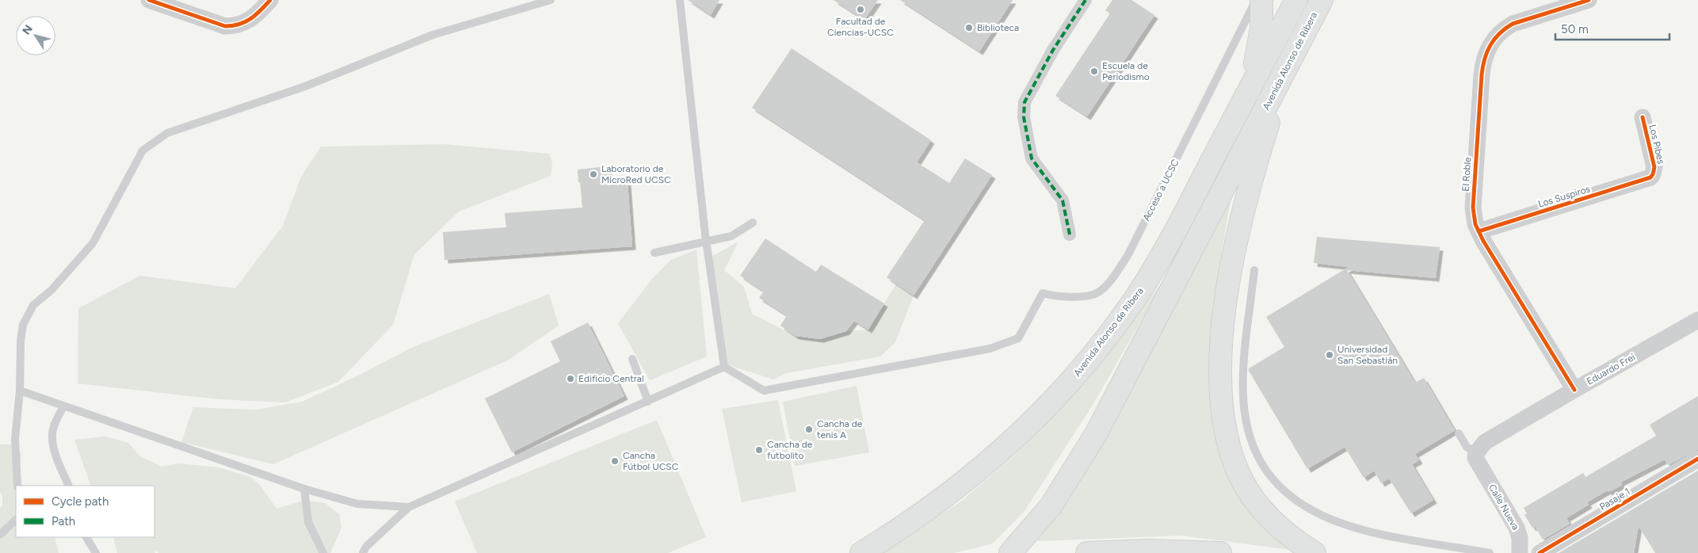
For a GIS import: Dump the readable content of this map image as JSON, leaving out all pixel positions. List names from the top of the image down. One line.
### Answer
{"streets":{"main road":["Avenida Alonso de Ribera"],"street":["Los Pibes","El Roble","Los Suspiros","Eduardo Frei","Pasaje 1","Calle Nueva"],"lane":["Acceso a UCSC"]},"crossings":[["Los Pibes","Los Suspiros"],["El Roble","Los Suspiros"],["El Roble","Eduardo Frei"],["Eduardo Frei","Calle Nueva"]],"places":["Facultad de Ciencias-UCSC","Biblioteca","Escuela de Periodismo","Laboratorio de MicroRed UCSC","Universidad San Sebastián","Edificio Central","Cancha de tenis A","Cancha de futbolito","Cancha Fútbol UCSC"],"legend":["Cycle path","Path"],"scale_bar":"50 m","north":"top left"}
